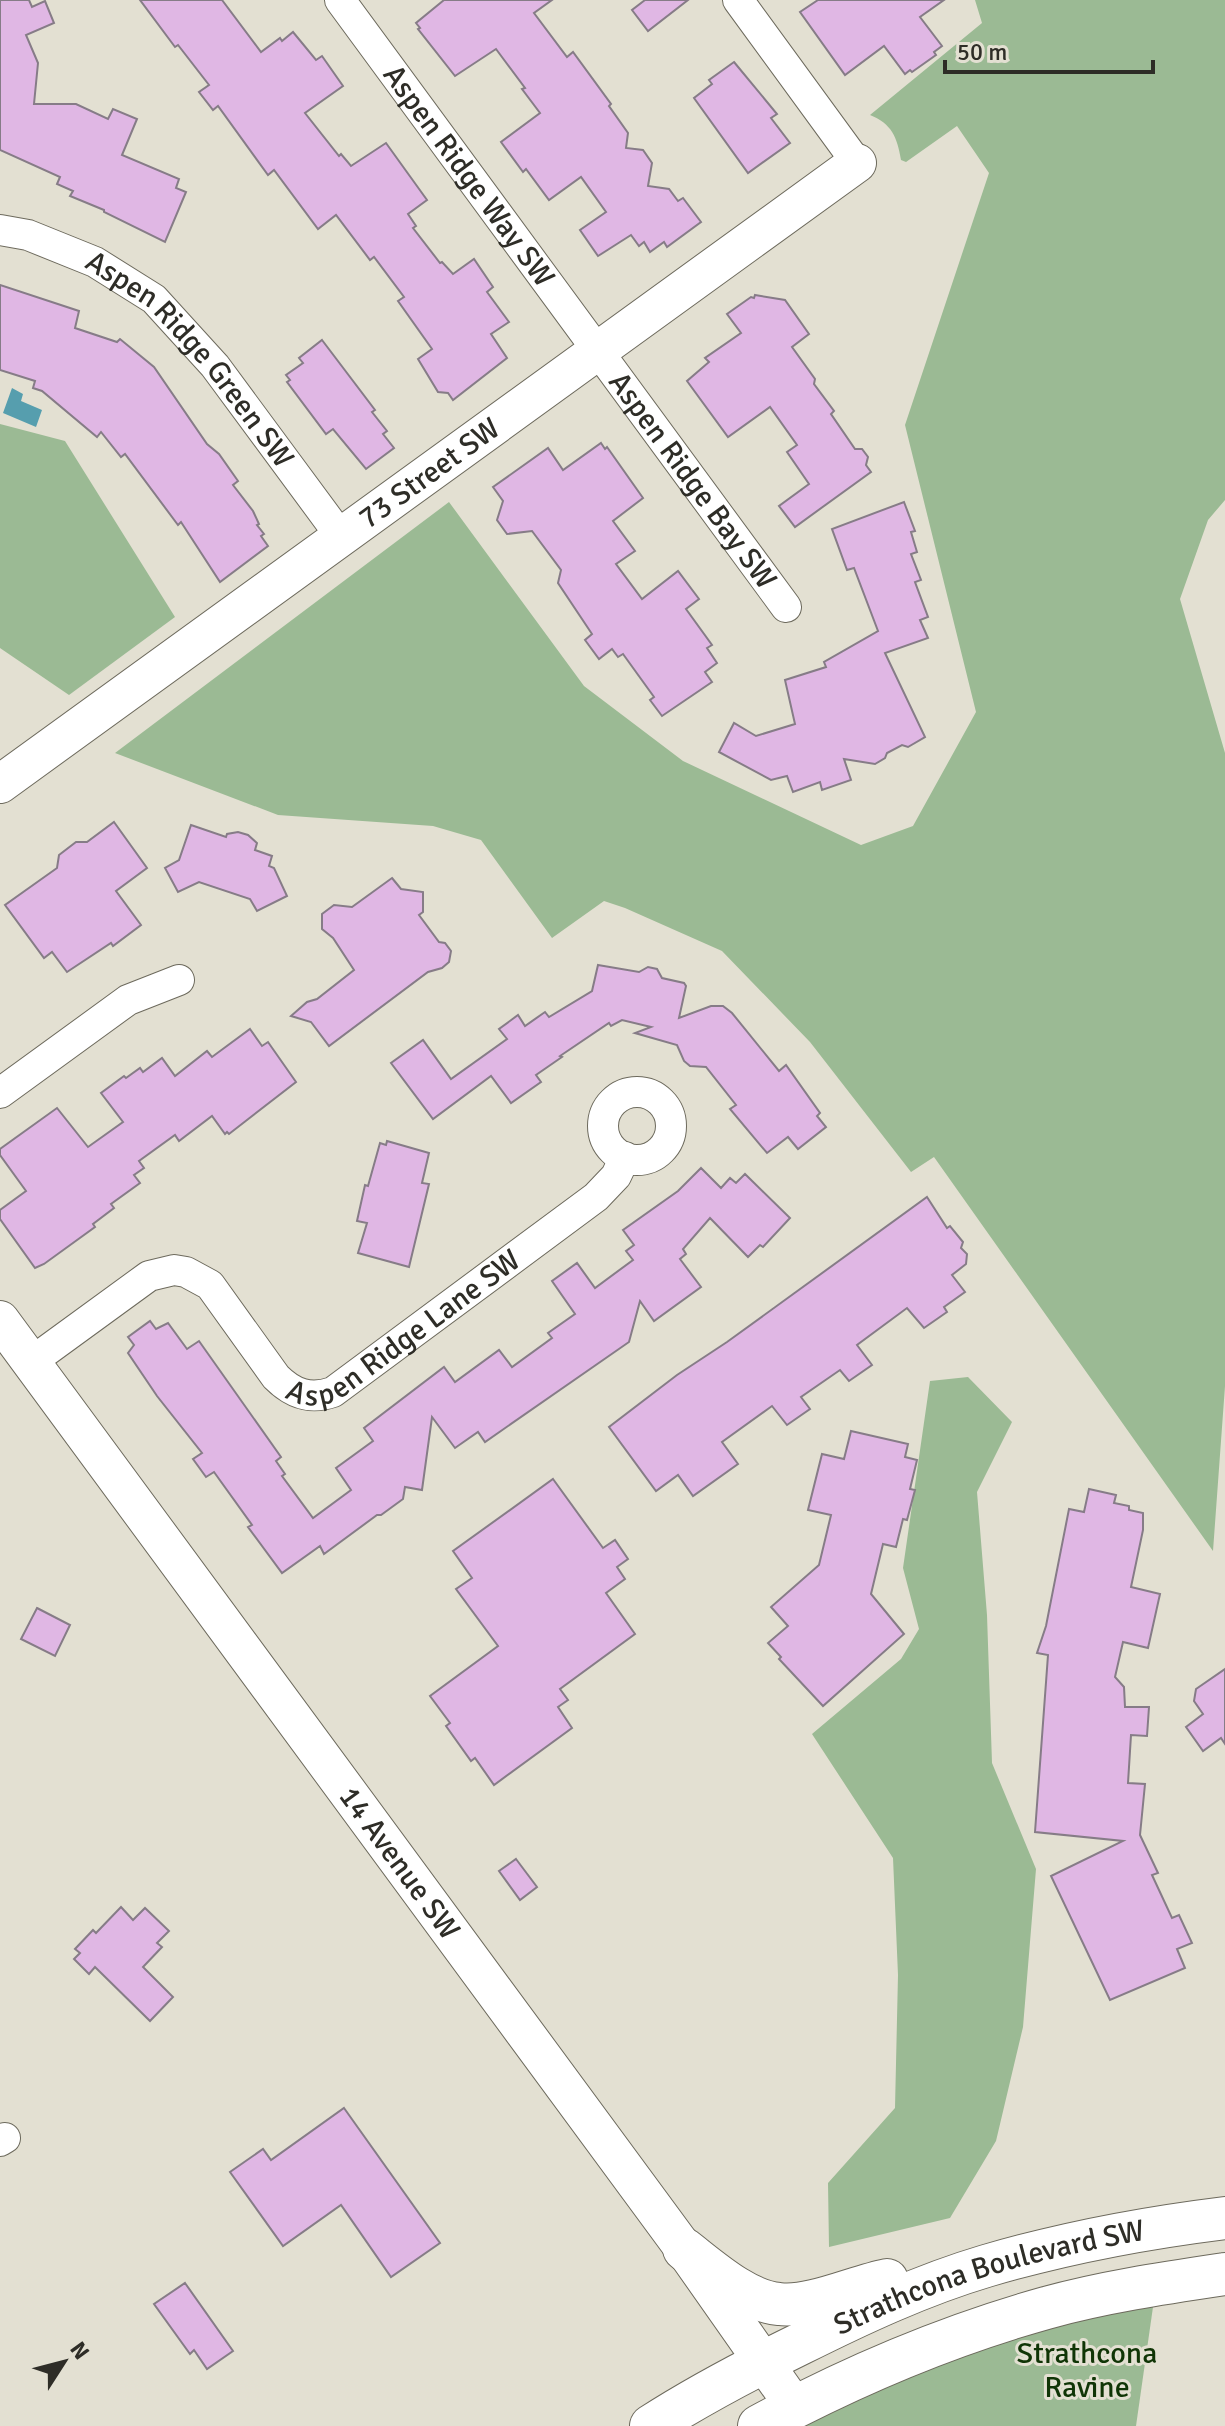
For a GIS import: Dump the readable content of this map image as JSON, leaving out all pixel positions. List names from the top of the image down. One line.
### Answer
{"streets":{"main road":["Strathcona Boulevard SW"],"street":["Aspen Ridge Way SW","Aspen Ridge Green SW","73 Street SW","Aspen Ridge Bay SW","Aspen Ridge Lane SW","14 Avenue SW"]},"crossings":[["Aspen Ridge Way SW","73 Street SW"],["Aspen Ridge Way SW","Aspen Ridge Bay SW"],["Aspen Ridge Green SW","73 Street SW"],["73 Street SW","Aspen Ridge Bay SW"],["Aspen Ridge Lane SW","14 Avenue SW"],["14 Avenue SW","Strathcona Boulevard SW"]],"parks":["Strathcona Ravine"],"scale_bar":"50 m","north":"top right"}
